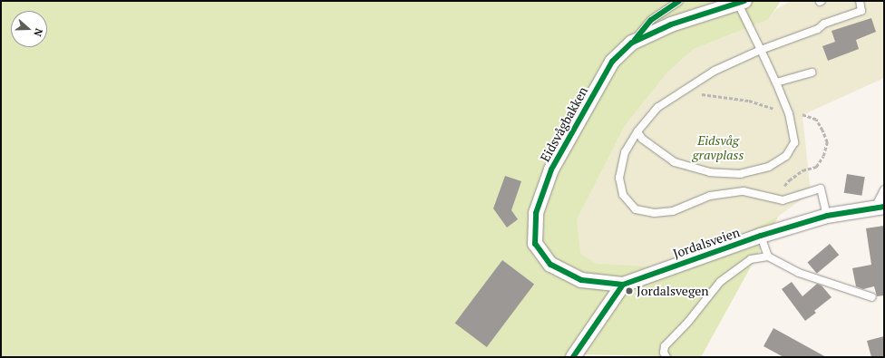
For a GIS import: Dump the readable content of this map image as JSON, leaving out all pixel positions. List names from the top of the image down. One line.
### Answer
{"streets":{"street":["Eidsvågbakken","Jordalsveien"]},"crossings":[["Eidsvågbakken","Jordalsveien"]],"parks":["Eidsvåg gravplass"],"places":["Jordalsvegen"],"north":"right"}
